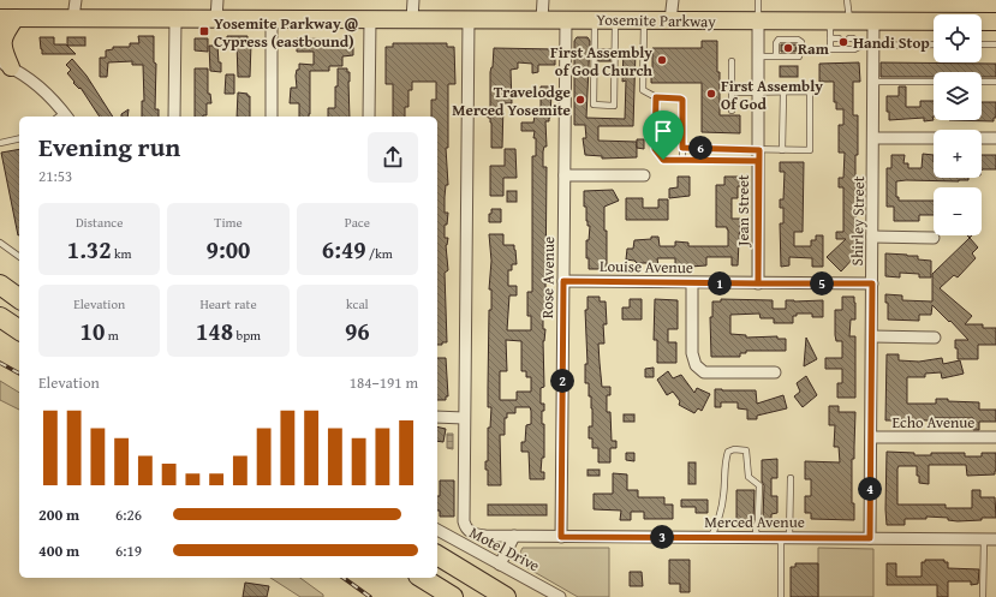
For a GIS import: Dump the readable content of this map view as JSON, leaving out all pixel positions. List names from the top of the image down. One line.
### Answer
{"streets":{"main road":["Yosemite Parkway"],"street":["Jean Street","Shirley Street","Louise Avenue","Rose Avenue","Echo Avenue","Merced Avenue","Motel Drive"]},"crossings":[["Yosemite Parkway","Jean Street"],["Yosemite Parkway","Shirley Street"],["Yosemite Parkway","Rose Avenue"],["Jean Street","Louise Avenue"],["Shirley Street","Louise Avenue"],["Shirley Street","Echo Avenue"],["Shirley Street","Merced Avenue"],["Louise Avenue","Rose Avenue"],["Rose Avenue","Merced Avenue"]],"places":{"transit":["Yosemite Parkway @ Cypress (eastbound)"],"other":["Handi Stop","Ram","First Assembly of God Church","First Assembly Of God","Travelodge Merced Yosemite"]},"page":{"map_buttons":["+","−"],"heading":["Evening run","21:53"],"pins":["6","1","5","2","4","3"],"stats":[["Distance","1.32 km"],["Time","9:00"],["Pace","6:49 /km"],["Elevation","10 m"],["Heart rate","148 bpm"],["kcal","96"]],"chart":["Elevation","184–191 m"],"list":[{"name":"200 m","note":"6:26"},{"name":"400 m","note":"6:19"}]}}
